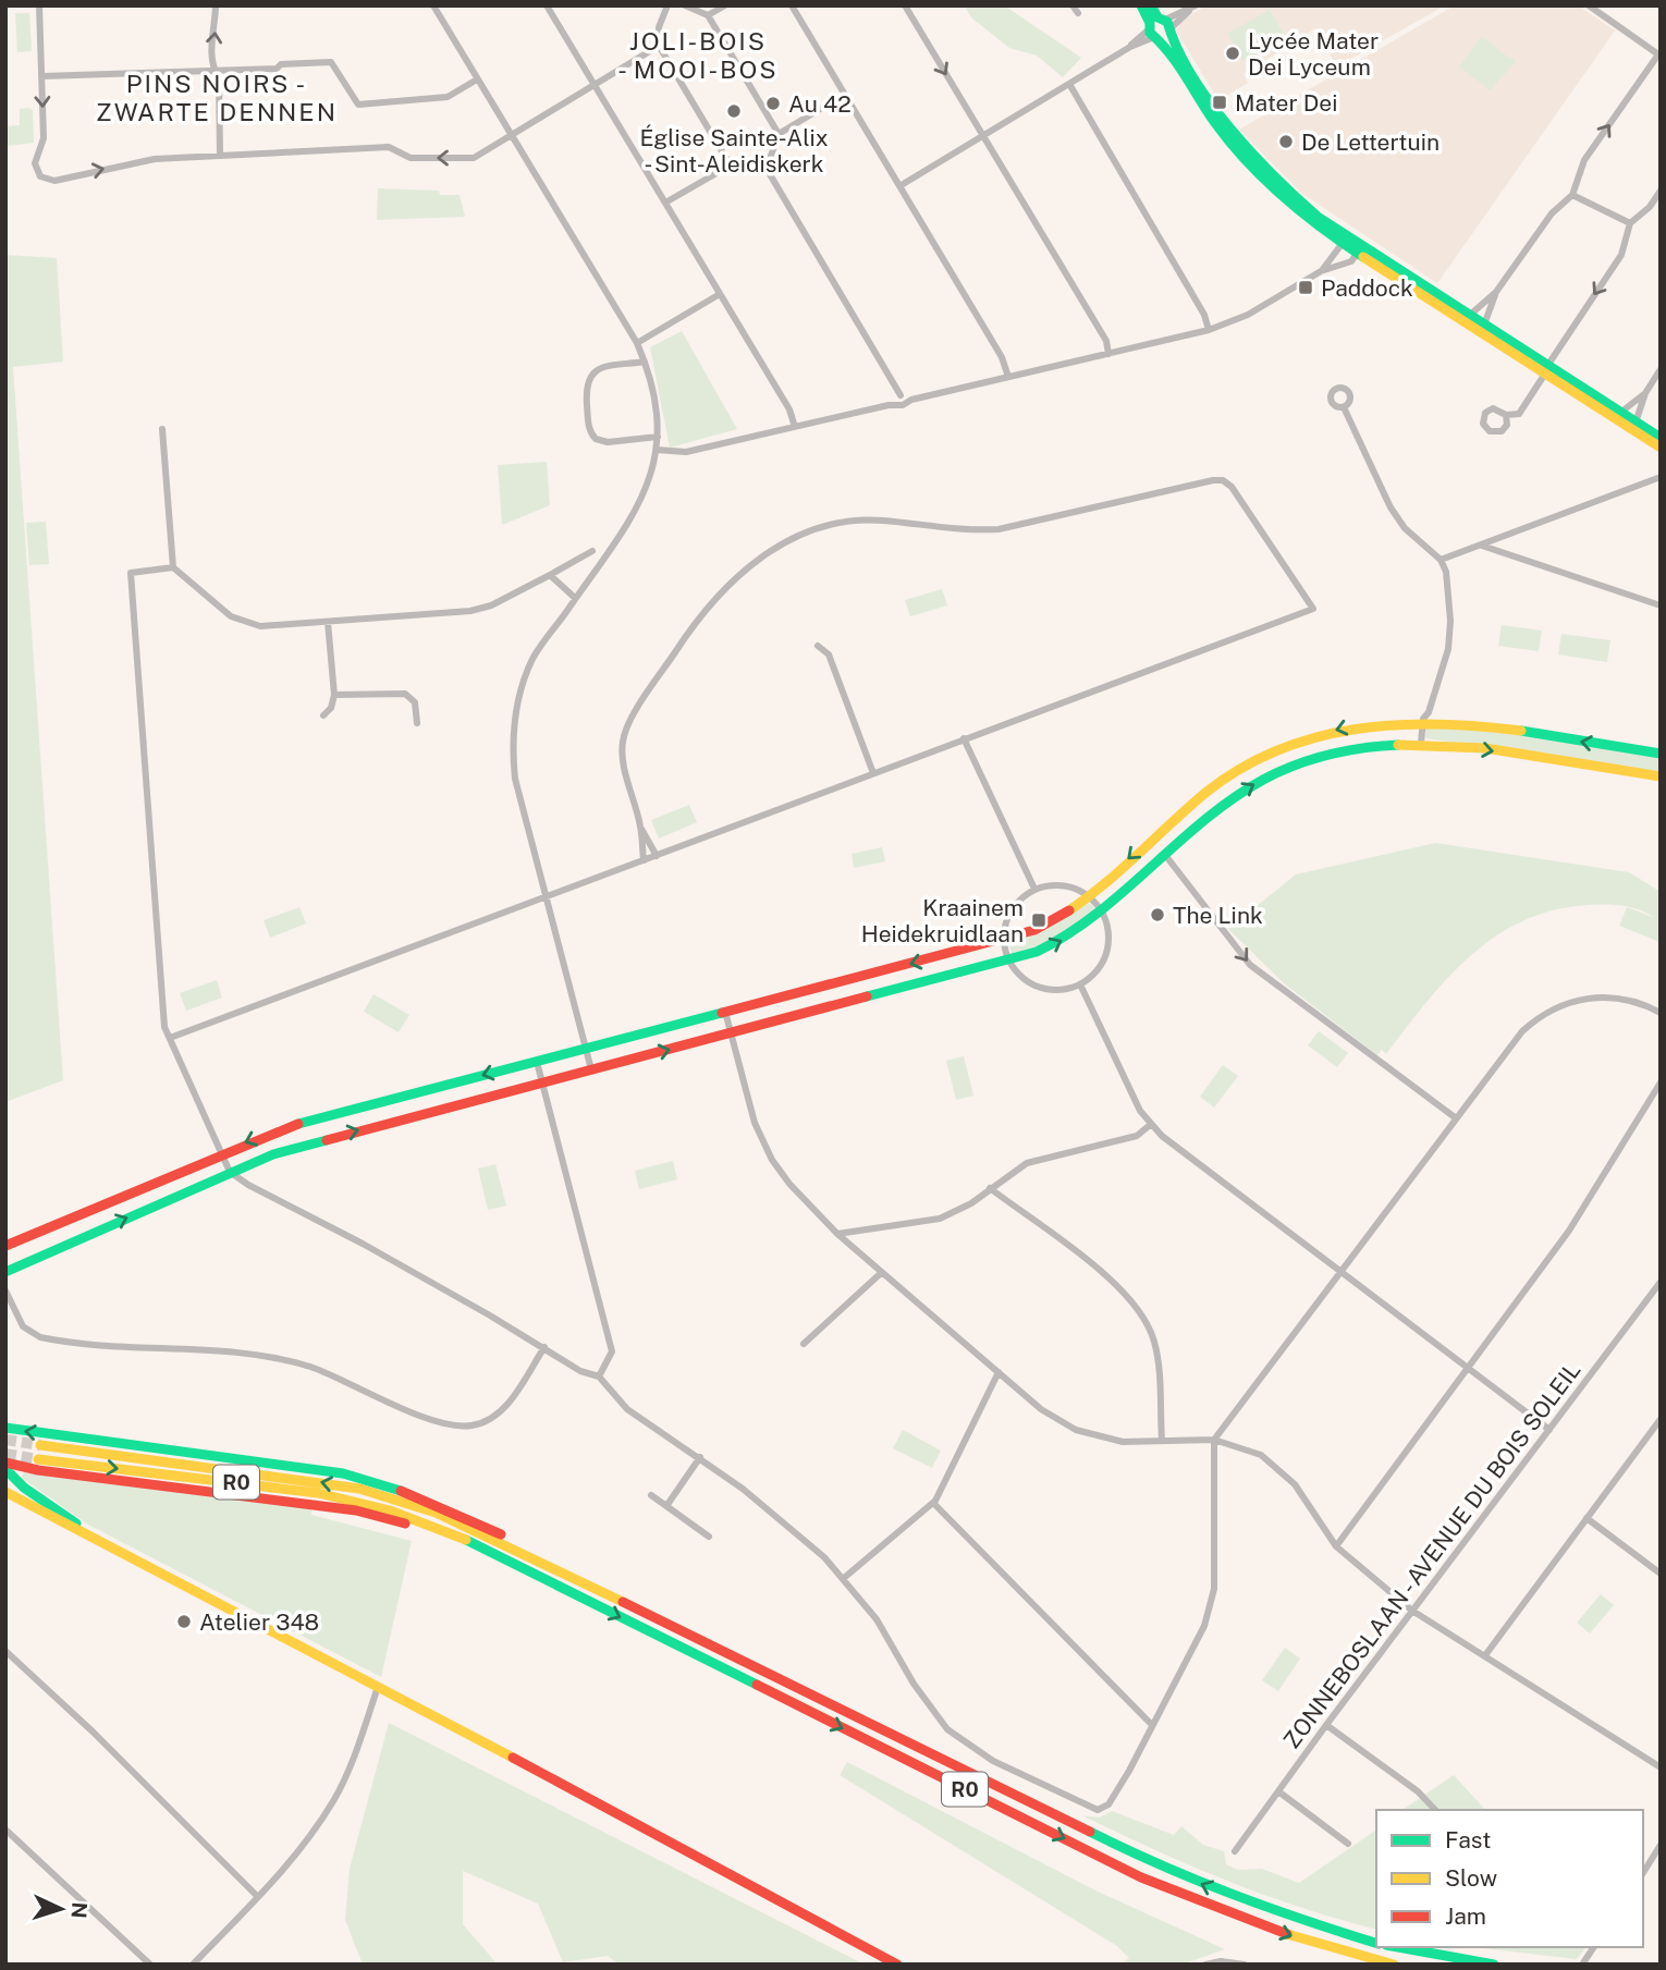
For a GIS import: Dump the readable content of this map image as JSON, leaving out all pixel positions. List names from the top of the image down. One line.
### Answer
{"streets":{"main road":["R0"],"street":["ZONNEBOSLAAN - AVENUE DU BOIS SOLEIL"]},"districts":["JOLI-BOIS - MOOI-BOS","PINS NOIRS - ZWARTE DENNEN"],"places":{"other":["Lycée Mater Dei Lyceum","Au 42","Église Sainte-Alix - Sint-Aleidiskerk","De Lettertuin","The Link","Atelier 348"],"transit":["Mater Dei","Paddock","Kraainem Heidekruidlaan"]},"legend":["Fast","Slow","Jam"],"north":"right"}
